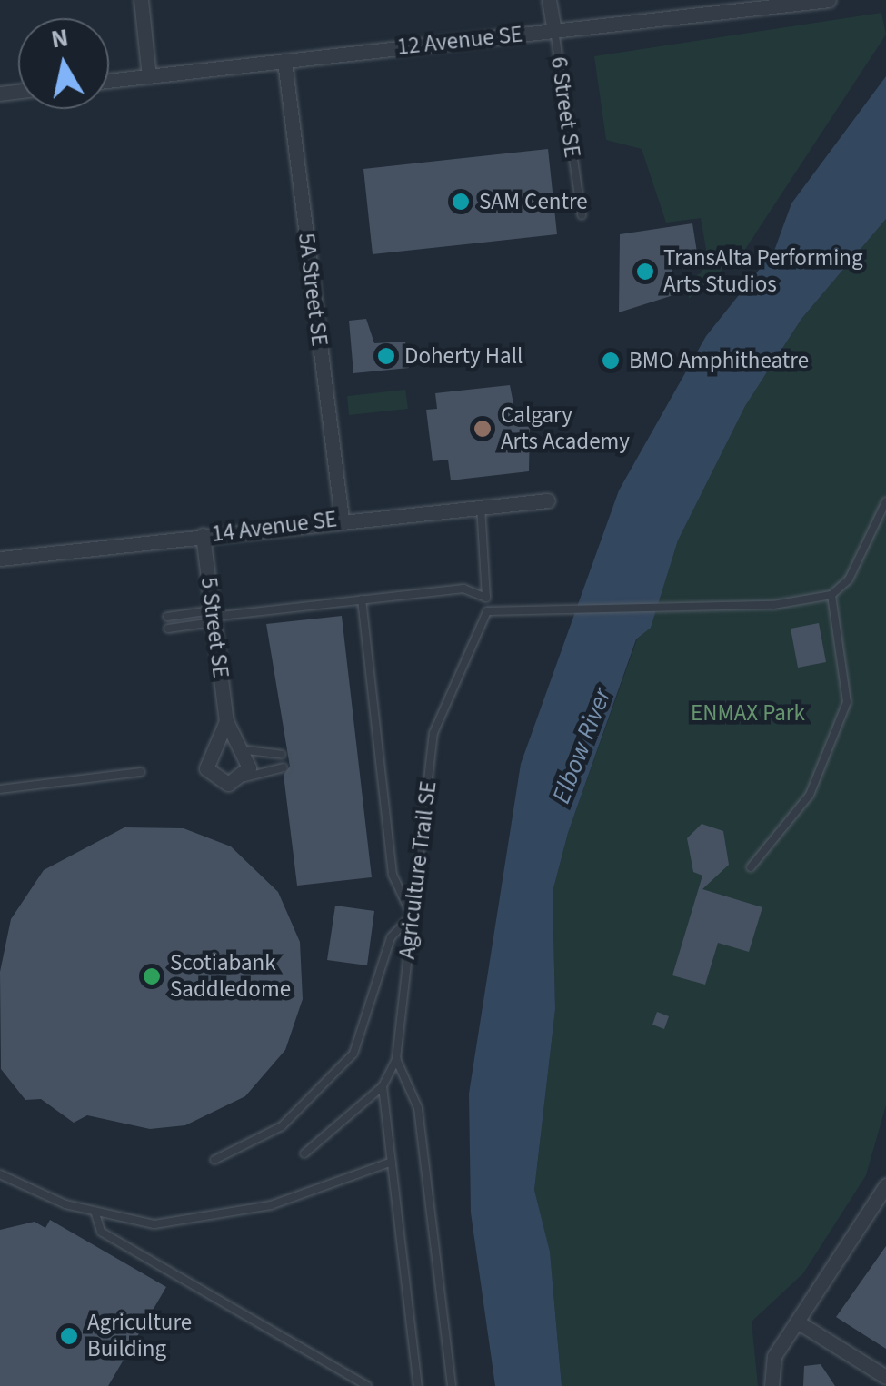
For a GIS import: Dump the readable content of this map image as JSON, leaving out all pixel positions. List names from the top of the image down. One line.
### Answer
{"streets":{"street":["12 Avenue SE","6 Street SE","5A Street SE","14 Avenue SE","5 Street SE"],"lane":["Agriculture Trail SE"]},"crossings":[["12 Avenue SE","6 Street SE"],["12 Avenue SE","5A Street SE"],["5A Street SE","14 Avenue SE"],["14 Avenue SE","5 Street SE"]],"water":["Elbow River"],"parks":["ENMAX Park"],"places":["SAM Centre","TransAlta Performing Arts Studios","Doherty Hall","BMO Amphitheatre","Calgary Arts Academy","Scotiabank Saddledome","Agriculture Building"],"north":"top"}
